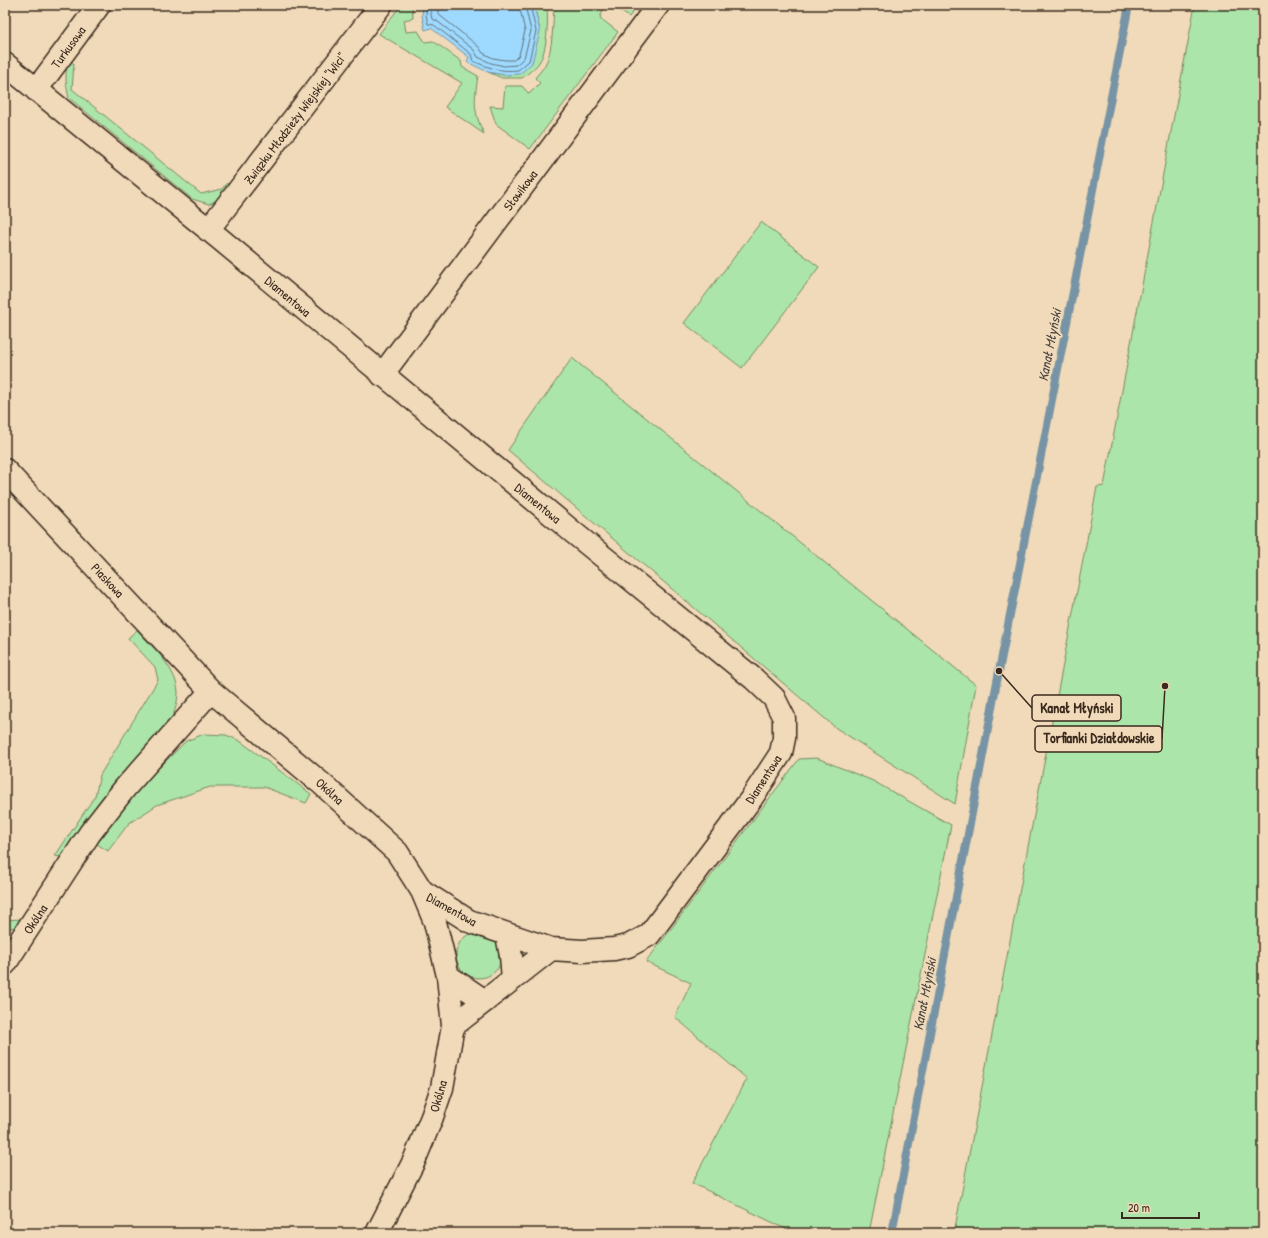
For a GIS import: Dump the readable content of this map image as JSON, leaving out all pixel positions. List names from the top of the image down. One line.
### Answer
{"streets":{"street":["Turkusowa","Związku Młodzieży Wiejskiej \"Wici\"","Słowikowa","Diamentowa","Piaskowa","Okólna"]},"crossings":[["Turkusowa","Diamentowa"],["Związku Młodzieży Wiejskiej \"Wici\"","Diamentowa"],["Słowikowa","Diamentowa"],["Diamentowa","Okólna"],["Piaskowa","Okólna"]],"water":["Kanał Młyński"],"places":["Kanał Młyński","Torfianki Działdowskie"],"scale_bar":"20 m"}
